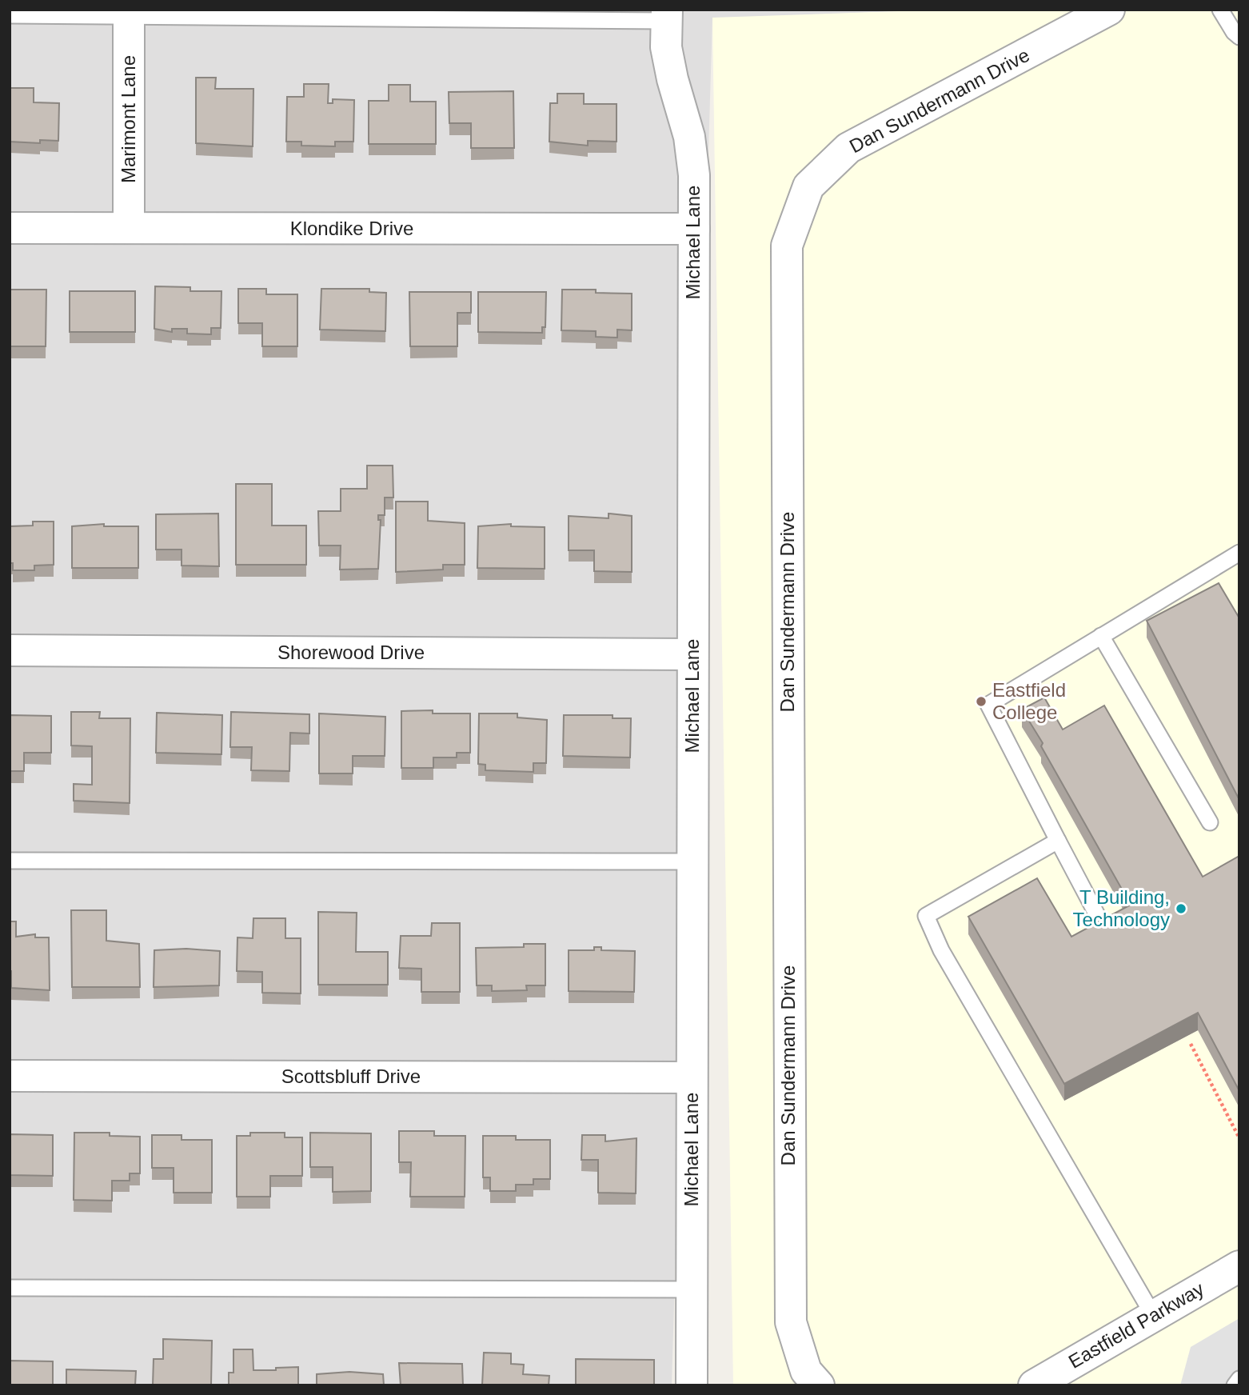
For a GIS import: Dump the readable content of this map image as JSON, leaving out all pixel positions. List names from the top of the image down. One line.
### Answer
{"streets":{"street":["Dan Sundermann Drive","Marimont Lane","Klondike Drive","Michael Lane","Shorewood Drive","Scottsbluff Drive","Eastfield Parkway"]},"crossings":[["Marimont Lane","Klondike Drive"],["Klondike Drive","Michael Lane"],["Michael Lane","Shorewood Drive"],["Michael Lane","Scottsbluff Drive"]],"places":["Eastfield College","T Building, Technology"]}
